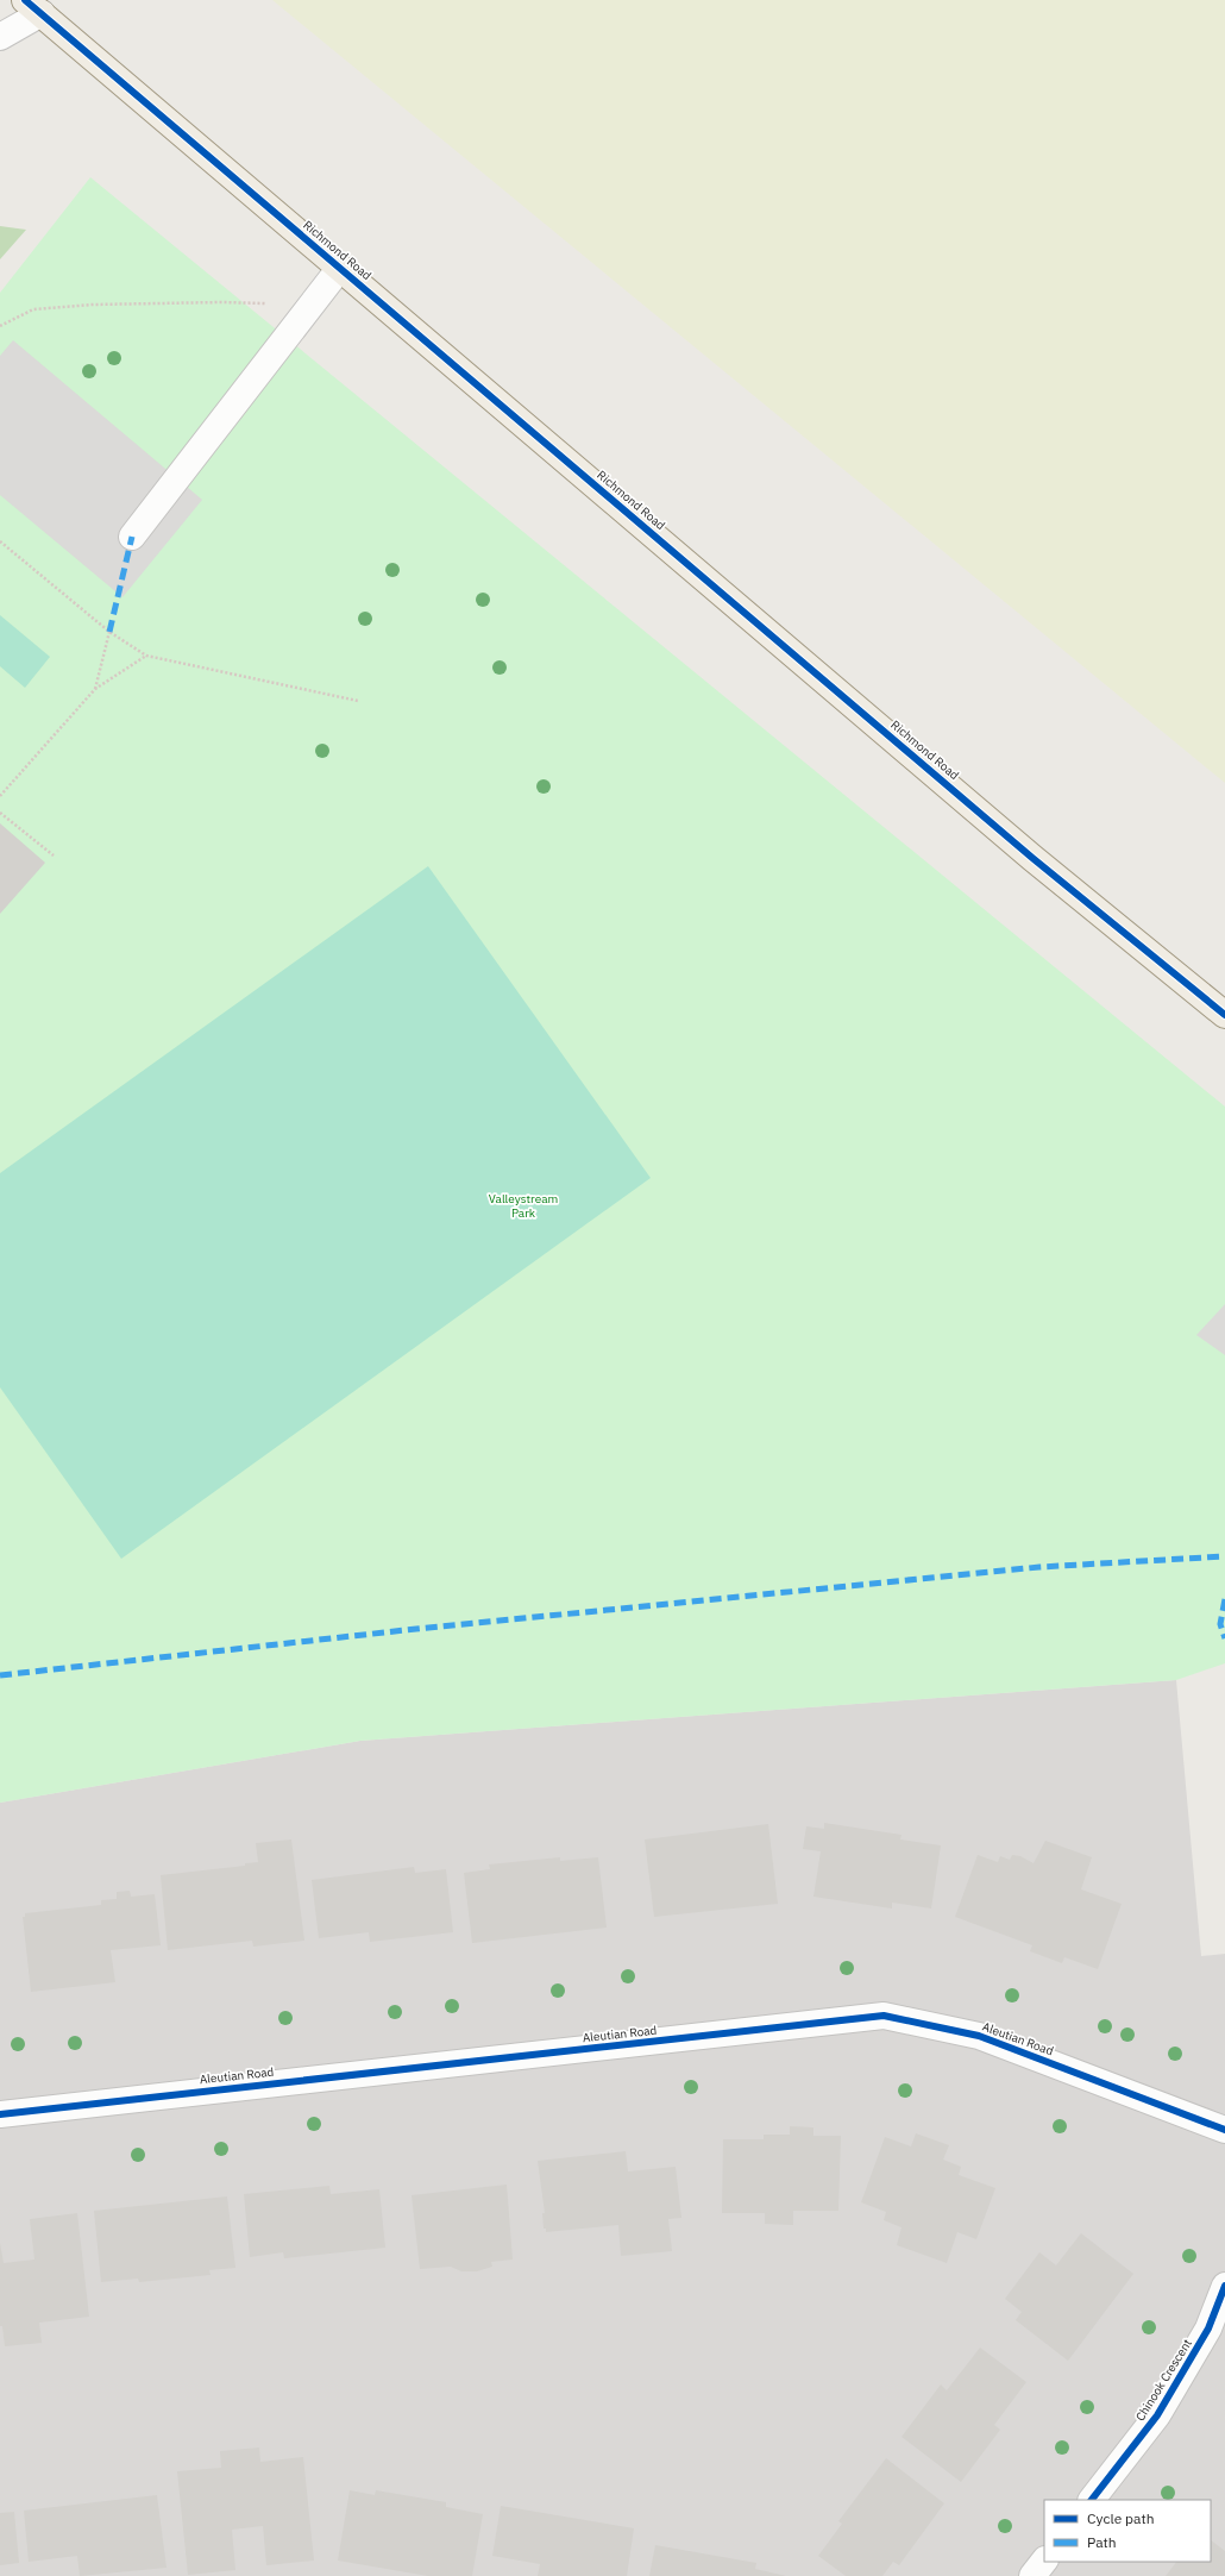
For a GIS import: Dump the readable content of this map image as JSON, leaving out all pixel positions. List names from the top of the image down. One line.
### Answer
{"streets":{"main road":["Richmond Road"],"street":["Aleutian Road","Chinook Crescent"]},"parks":["Valleystream Park"],"legend":["Cycle path","Path"]}
